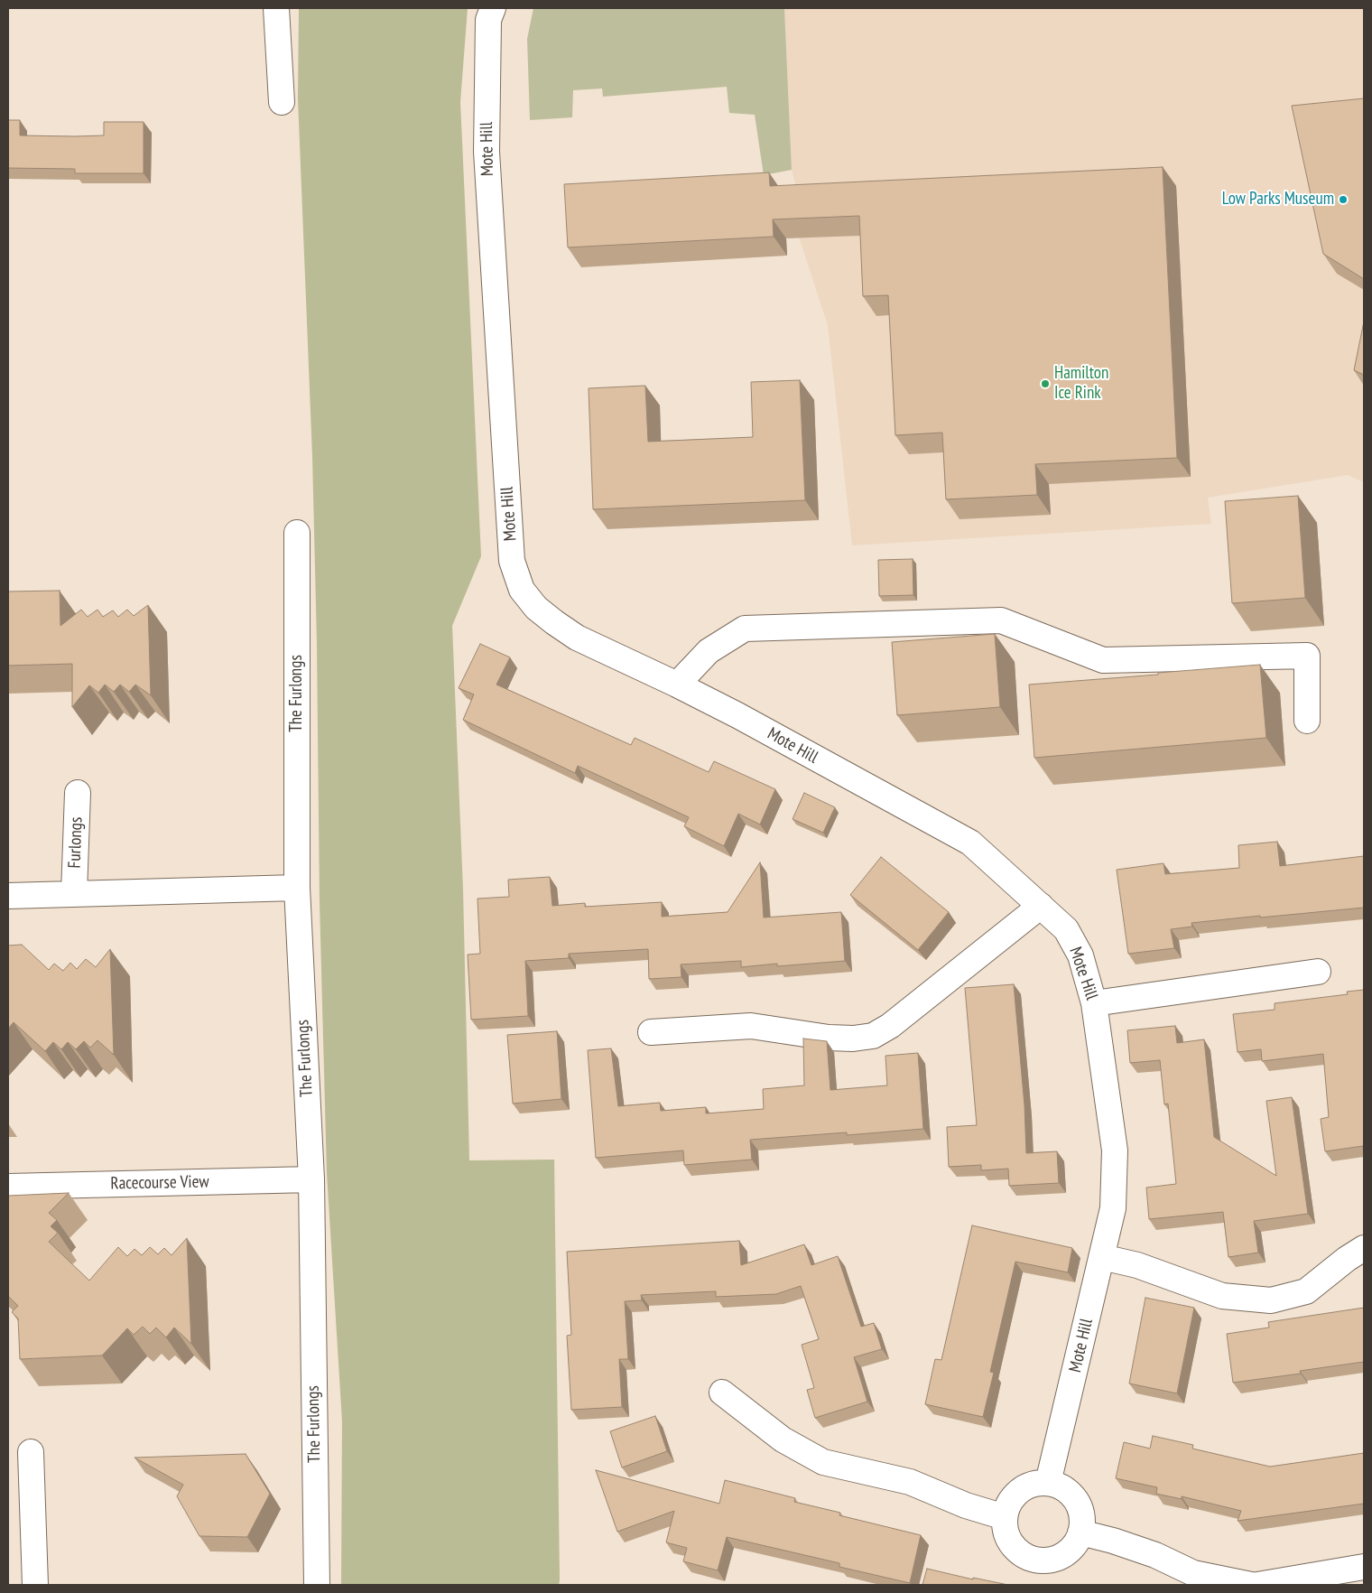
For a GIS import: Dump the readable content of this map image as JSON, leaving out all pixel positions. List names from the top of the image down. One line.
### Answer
{"streets":{"street":["Mote Hill","The Furlongs","Furlongs","Racecourse View"]},"crossings":[["The Furlongs","Racecourse View"]],"places":["Low Parks Museum","Hamilton Ice Rink"]}
